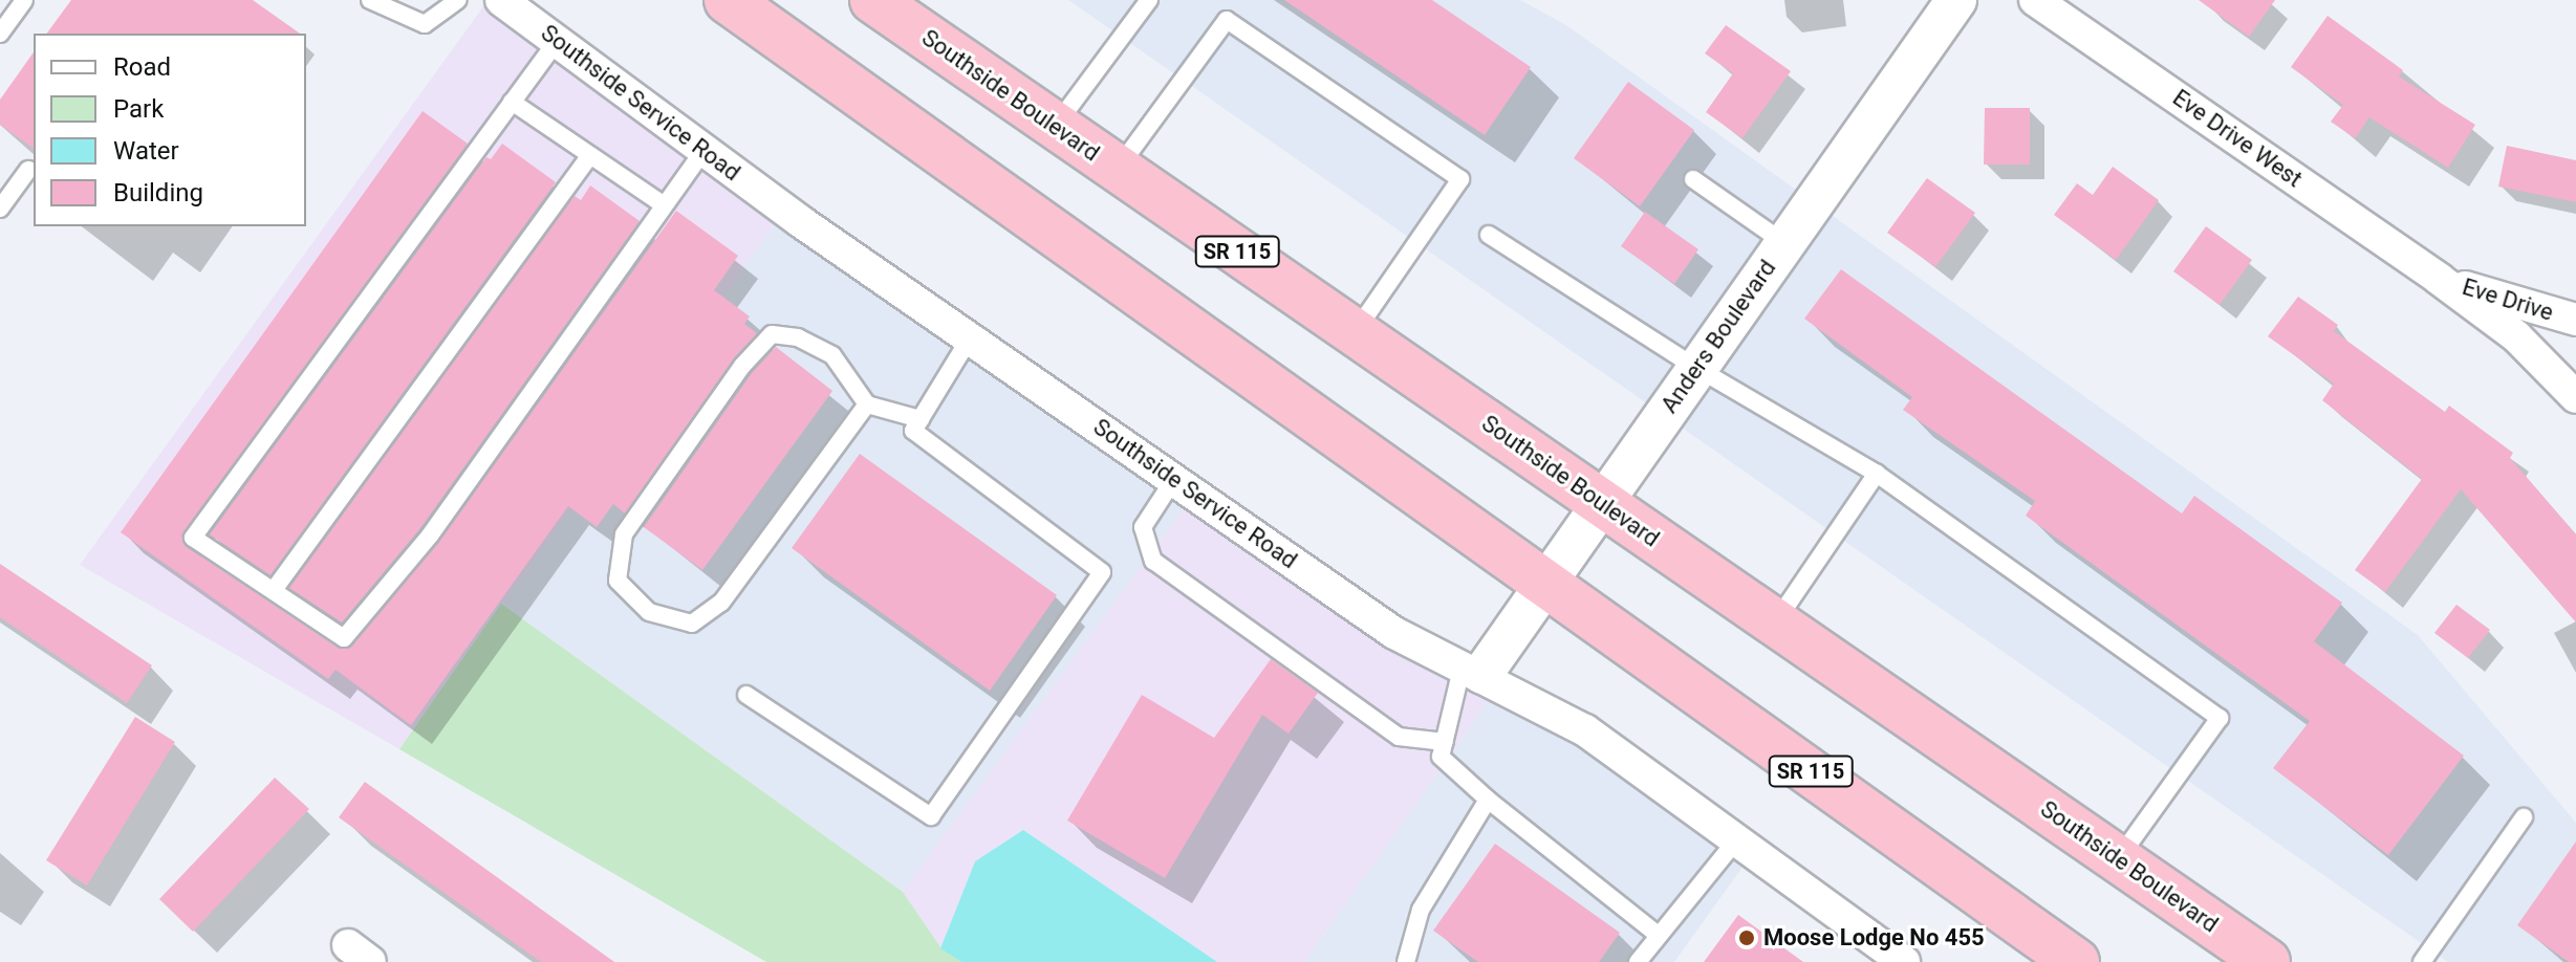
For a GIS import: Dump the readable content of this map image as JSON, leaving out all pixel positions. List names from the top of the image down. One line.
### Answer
{"streets":{"highway":["Southside Boulevard","SR 115"],"street":["Southside Service Road","Eve Drive West","Eve Drive","Anders Boulevard"]},"crossings":[["Southside Boulevard","Anders Boulevard"],["Southside Service Road","Anders Boulevard"],["Eve Drive West","Eve Drive"],["SR 115","Anders Boulevard"]],"places":["Moose Lodge No 455"],"legend":["Road","Park","Water","Building"]}
